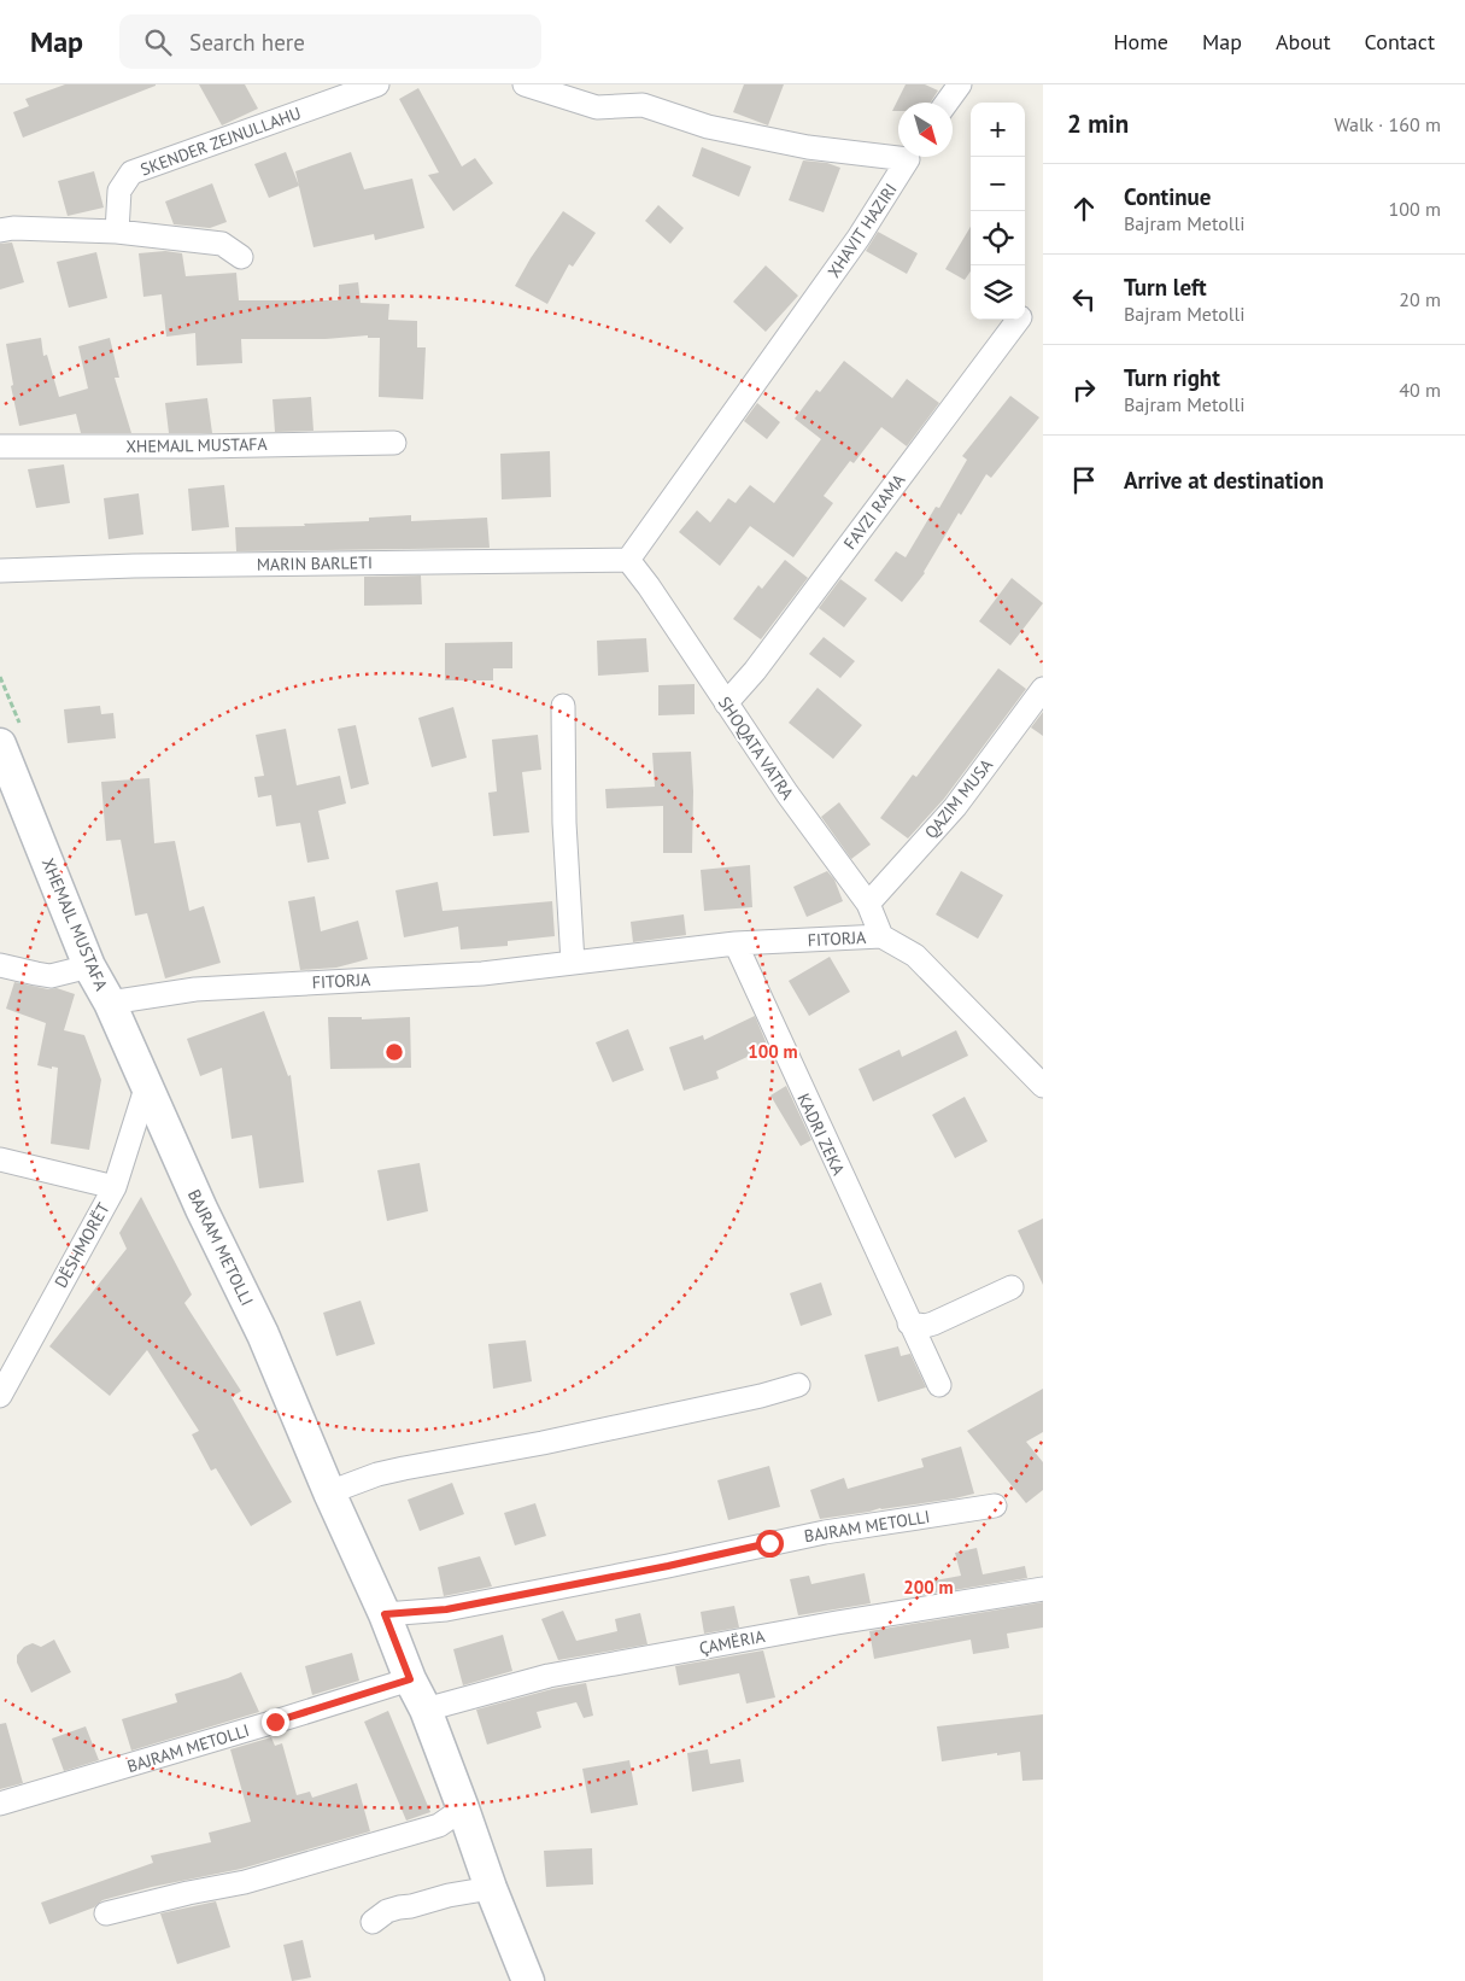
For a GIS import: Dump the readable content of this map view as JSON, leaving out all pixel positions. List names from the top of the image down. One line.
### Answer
{"streets":{"main road":["XHEMAJL MUSTAFA","BAJRAM METOLLI"],"street":["SKENDER ZEJNULLAHU","XHAVIT HAZIRI","FAVZI RAMA","MARIN BARLETI","SHOQATA VATRA","QAZIM MUSA","FITORJA","KADRI ZEKA","DËSHMORËT","ÇAMËRIA"]},"crossings":[["XHAVIT HAZIRI","MARIN BARLETI"],["XHAVIT HAZIRI","SHOQATA VATRA"],["XHEMAJL MUSTAFA","FITORJA"],["XHEMAJL MUSTAFA","BAJRAM METOLLI"],["FAVZI RAMA","SHOQATA VATRA"],["MARIN BARLETI","SHOQATA VATRA"],["SHOQATA VATRA","QAZIM MUSA"],["SHOQATA VATRA","FITORJA"],["FITORJA","KADRI ZEKA"],["FITORJA","BAJRAM METOLLI"],["DËSHMORËT","BAJRAM METOLLI"],["BAJRAM METOLLI","ÇAMËRIA"]],"north":"bottom right","page":{"header":"Map","search":"Search here","nav":["Home","Map","About","Contact"],"heading":["2 min","Walk · 160 m"],"map_buttons":["+","−"],"list":[["Continue","Bajram Metolli","100 m"],["Turn left","Bajram Metolli","20 m"],["Turn right","Bajram Metolli","40 m"],"Arrive at destination"]},"rings":["100 m","200 m"]}
